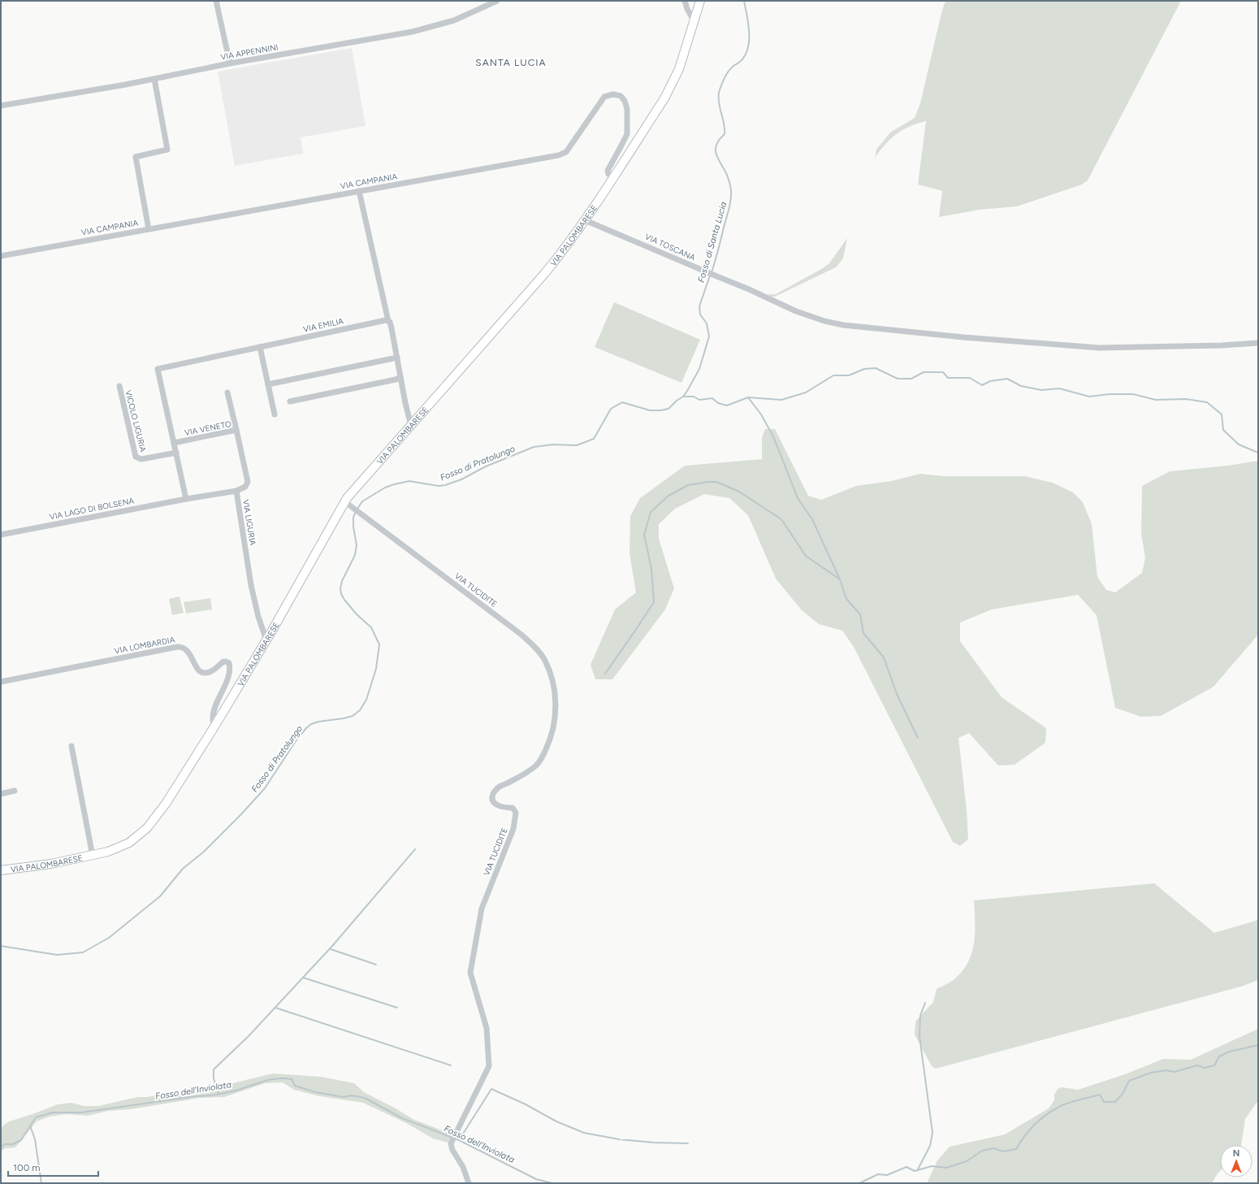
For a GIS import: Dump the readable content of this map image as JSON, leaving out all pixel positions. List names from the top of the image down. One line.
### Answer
{"streets":{"main road":["VIA PALOMBARESE"],"street":["VIA APPENNINI","VIA CAMPANIA","VIA TOSCANA","VIA EMILIA","VICOLO LIGURIA","VIA VENETO","VIA LAGO DI BOLSENA","VIA LIGURIA","VIA TUCIDITE","VIA LOMBARDIA"]},"crossings":[["VIA CAMPANIA","VIA PALOMBARESE"],["VIA PALOMBARESE","VIA TOSCANA"],["VIA PALOMBARESE","VIA LIGURIA"],["VIA PALOMBARESE","VIA TUCIDITE"],["VIA PALOMBARESE","VIA LOMBARDIA"],["VIA EMILIA","VIA VENETO"],["VIA VENETO","VIA LIGURIA"],["VIA LAGO DI BOLSENA","VIA LIGURIA"]],"districts":["SANTA LUCIA"],"water":["Fosso di Santa Lucia","Fosso di Pratolungo","Fosso dell'Inviolata"],"scale_bar":"100 m","north":"top"}
